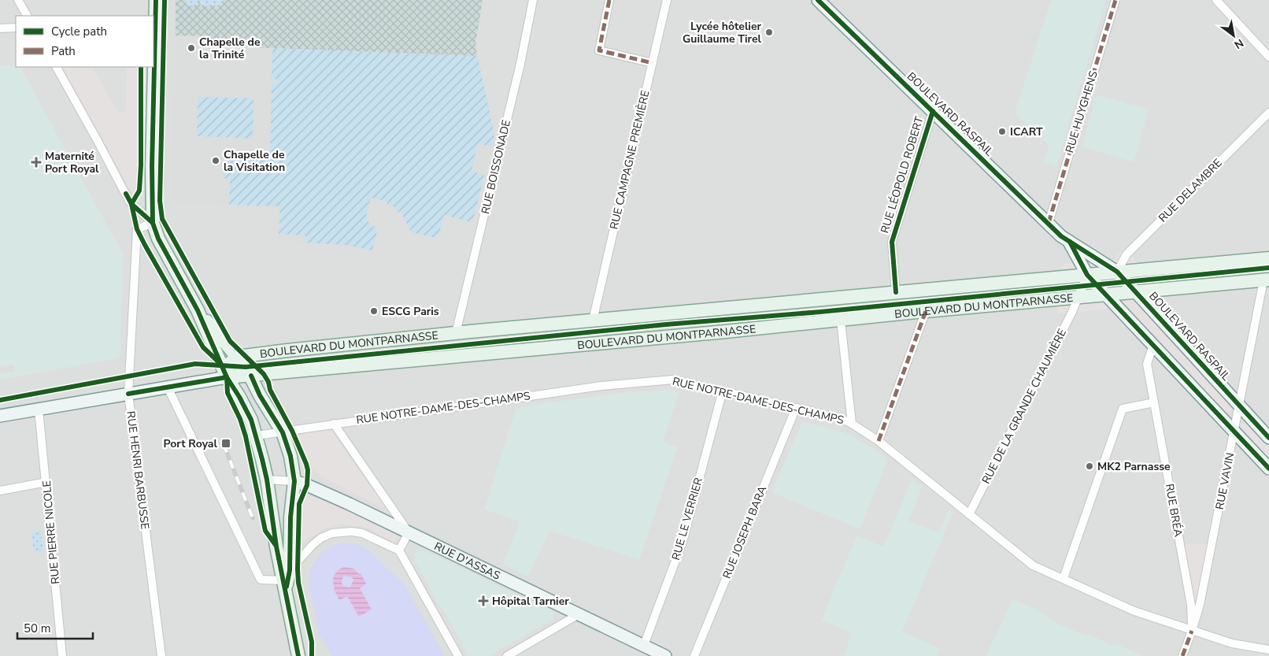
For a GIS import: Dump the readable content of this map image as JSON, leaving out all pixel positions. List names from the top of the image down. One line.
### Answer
{"streets":{"main road":["BOULEVARD RASPAIL","BOULEVARD DU MONTPARNASSE","RUE D'ASSAS"],"street":["RUE HUYGHENS","RUE CAMPAGNE PREMIÈRE","RUE BOISSONADE","RUE LÉOPOLD ROBERT","RUE DELAMBRE","RUE NOTRE-DAME-DES-CHAMPS","RUE DE LA GRANDE CHAUMIÈRE","RUE HENRI BARBUSSE","RUE VAVIN","RUE BRÉA","RUE LE VERRIER","RUE PIERRE NICOLE","RUE JOSEPH BARA"]},"crossings":[["RUE HUYGHENS","BOULEVARD RASPAIL"],["BOULEVARD RASPAIL","RUE LÉOPOLD ROBERT"],["BOULEVARD RASPAIL","RUE DELAMBRE"],["BOULEVARD RASPAIL","BOULEVARD DU MONTPARNASSE"],["BOULEVARD RASPAIL","RUE VAVIN"],["BOULEVARD RASPAIL","RUE BRÉA"],["RUE CAMPAGNE PREMIÈRE","BOULEVARD DU MONTPARNASSE"],["RUE BOISSONADE","BOULEVARD DU MONTPARNASSE"],["RUE LÉOPOLD ROBERT","BOULEVARD DU MONTPARNASSE"],["RUE DELAMBRE","BOULEVARD DU MONTPARNASSE"],["BOULEVARD DU MONTPARNASSE","RUE DE LA GRANDE CHAUMIÈRE"],["BOULEVARD DU MONTPARNASSE","RUE VAVIN"],["RUE NOTRE-DAME-DES-CHAMPS","RUE DE LA GRANDE CHAUMIÈRE"],["RUE NOTRE-DAME-DES-CHAMPS","RUE VAVIN"],["RUE NOTRE-DAME-DES-CHAMPS","RUE BRÉA"],["RUE NOTRE-DAME-DES-CHAMPS","RUE LE VERRIER"],["RUE NOTRE-DAME-DES-CHAMPS","RUE JOSEPH BARA"],["RUE VAVIN","RUE BRÉA"],["RUE LE VERRIER","RUE D'ASSAS"]],"places":{"other":["Lycée hôtelier Guillaume Tirel","Chapelle de la Trinité","ICART","Chapelle de la Visitation","ESCG Paris","MK2 Parnasse"],"health":["Maternité Port Royal","Hôpital Tarnier"],"transit":["Port Royal"]},"legend":["Cycle path","Path"],"scale_bar":"50 m","north":"bottom right"}
